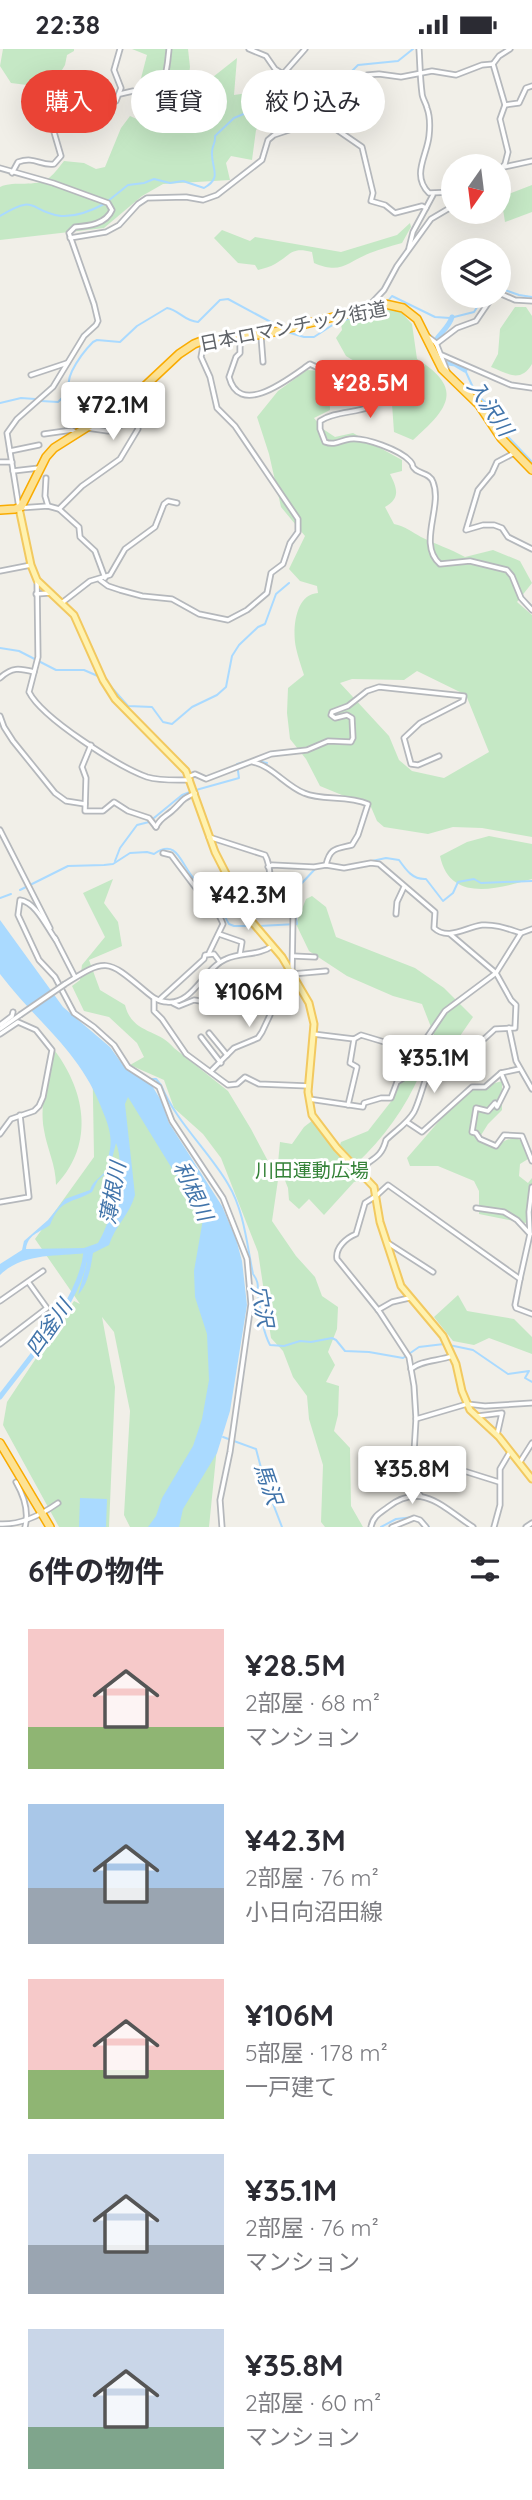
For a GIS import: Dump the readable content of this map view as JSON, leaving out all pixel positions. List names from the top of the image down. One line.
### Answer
{"streets":{"highway":["日本ロマンチック街道"]},"water":["入沢川","利根川","薄根川","穴沢","四釜川","馬沢"],"parks":["川田運動広場"],"north":"bottom","page":{"status":"22:38","chip":["購入","賃貸","絞り込み"],"price":["¥28.5M","¥72.1M","¥42.3M","¥106M","¥35.1M","¥35.8M"],"heading":"6件の物件","list":[{"name":"¥28.5M","note":"2部屋 · 68 m² · マンション"},{"name":"¥42.3M","note":"2部屋 · 76 m² · 小日向沼田線"},{"name":"¥106M","note":"5部屋 · 178 m² · 一戸建て"},{"name":"¥35.1M","note":"2部屋 · 76 m² · マンション"},{"name":"¥35.8M","note":"2部屋 · 60 m² · マンション"}]}}
